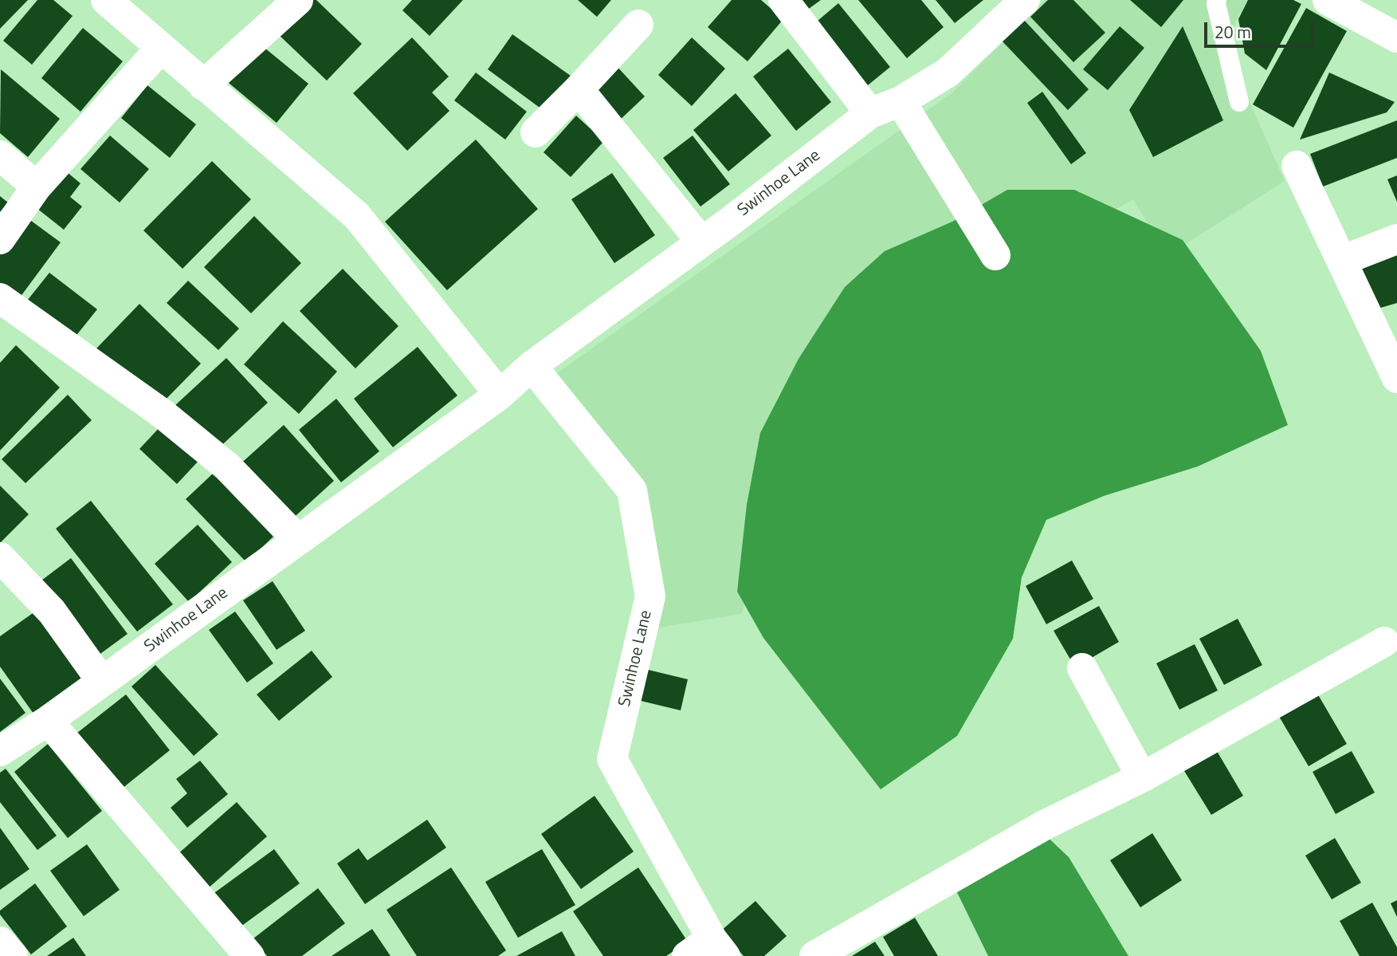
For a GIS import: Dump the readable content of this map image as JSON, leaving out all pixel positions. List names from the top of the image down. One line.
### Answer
{"streets":{"street":["Swinhoe Lane"]},"scale_bar":"20 m"}
